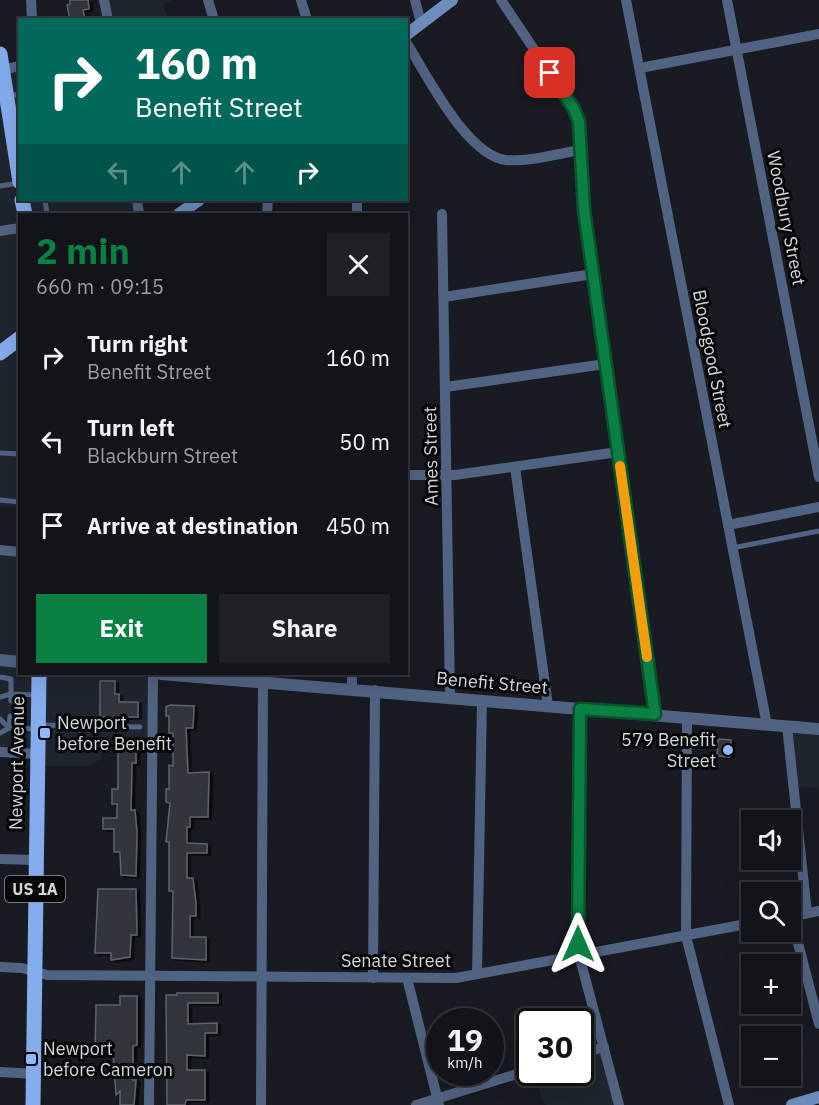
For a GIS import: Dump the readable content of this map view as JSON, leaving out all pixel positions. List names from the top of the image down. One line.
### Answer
{"streets":{"main road":["Newport Avenue","US 1A"],"street":["Woodbury Street","Bloodgood Street","Ames Street","Benefit Street","Senate Street"]},"crossings":[["Bloodgood Street","Benefit Street"],["Ames Street","Benefit Street"],["Newport Avenue","Senate Street"]],"places":{"transit":["Newport before Benefit","Newport before Cameron"],"other":["579 Benefit Street"]},"page":{"turn":["160 m","Benefit Street"],"heading":["2 min","660 m · 09:15"],"list":[{"name":"Turn right","note":"Benefit Street","value":"160 m"},{"name":"Turn left","note":"Blackburn Street","value":"50 m"},{"name":"Arrive at destination","value":"450 m"}],"buttons":["Exit","Share"],"map_buttons":["+","−"],"speed":"19 km/h","limit":"30"}}
